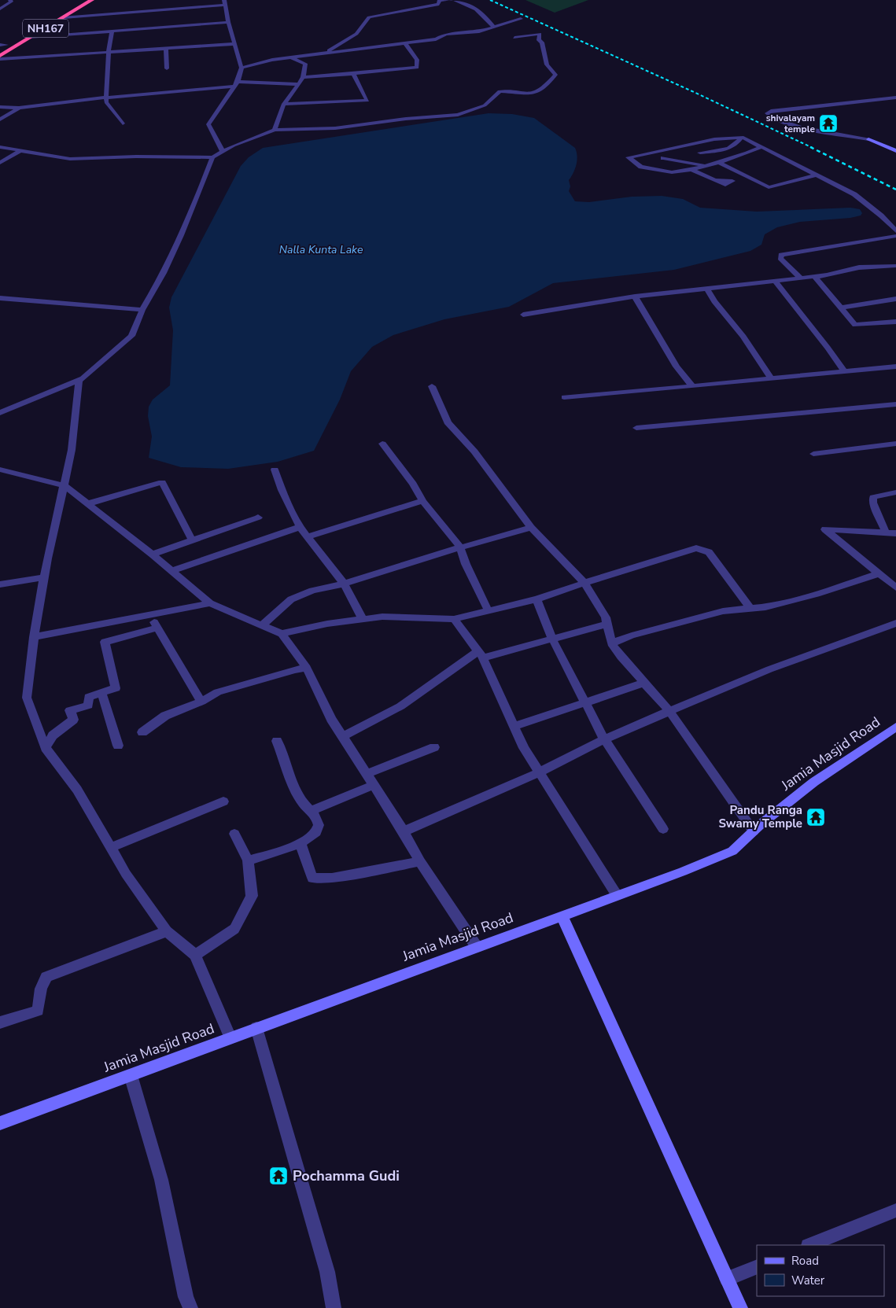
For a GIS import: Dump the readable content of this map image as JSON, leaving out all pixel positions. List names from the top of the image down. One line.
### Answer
{"streets":{"highway":["NH167"],"street":["Jamia Masjid Road"]},"water":["Nalla Kunta Lake"],"places":{"temple":["shivalayam temple","Pandu Ranga Swamy Temple","Pochamma Gudi"]},"legend":["Road","Water"]}
